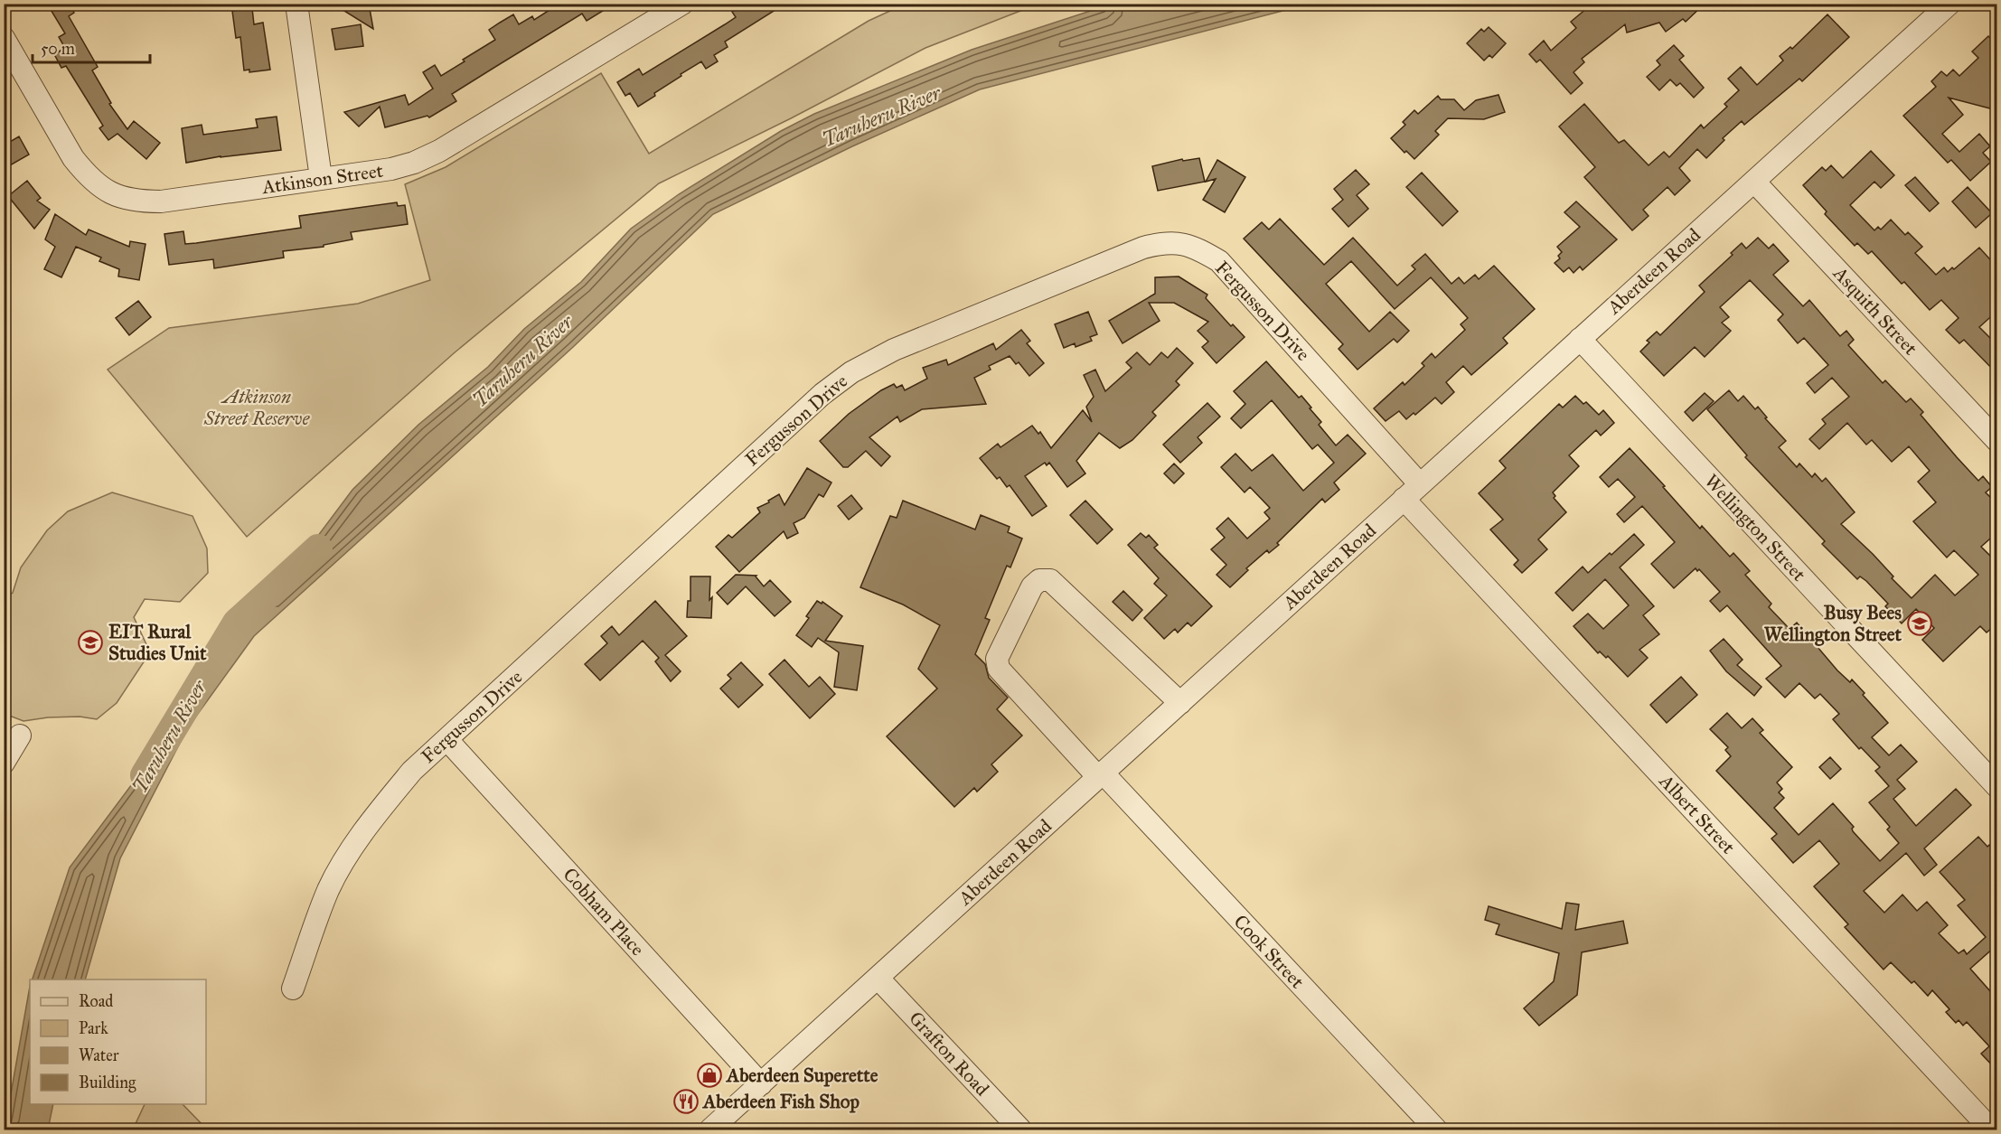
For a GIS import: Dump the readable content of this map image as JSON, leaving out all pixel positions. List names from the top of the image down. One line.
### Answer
{"streets":{"street":["Atkinson Street","Aberdeen Road","Fergusson Drive","Asquith Street","Wellington Street","Albert Street","Cobham Place","Cook Street","Grafton Road"]},"crossings":[["Aberdeen Road","Fergusson Drive"],["Aberdeen Road","Asquith Street"],["Aberdeen Road","Wellington Street"],["Aberdeen Road","Albert Street"],["Aberdeen Road","Cobham Place"],["Aberdeen Road","Cook Street"],["Aberdeen Road","Grafton Road"],["Fergusson Drive","Cobham Place"]],"water":["Taruheru River"],"parks":["Atkinson Street Reserve"],"places":{"school or university":["Busy Bees Wellington Street","EIT Rural Studies Unit"],"shop":["Aberdeen Superette"],"restaurant":["Aberdeen Fish Shop"]},"legend":["Road","Park","Water","Building"],"scale_bar":"50 m"}
